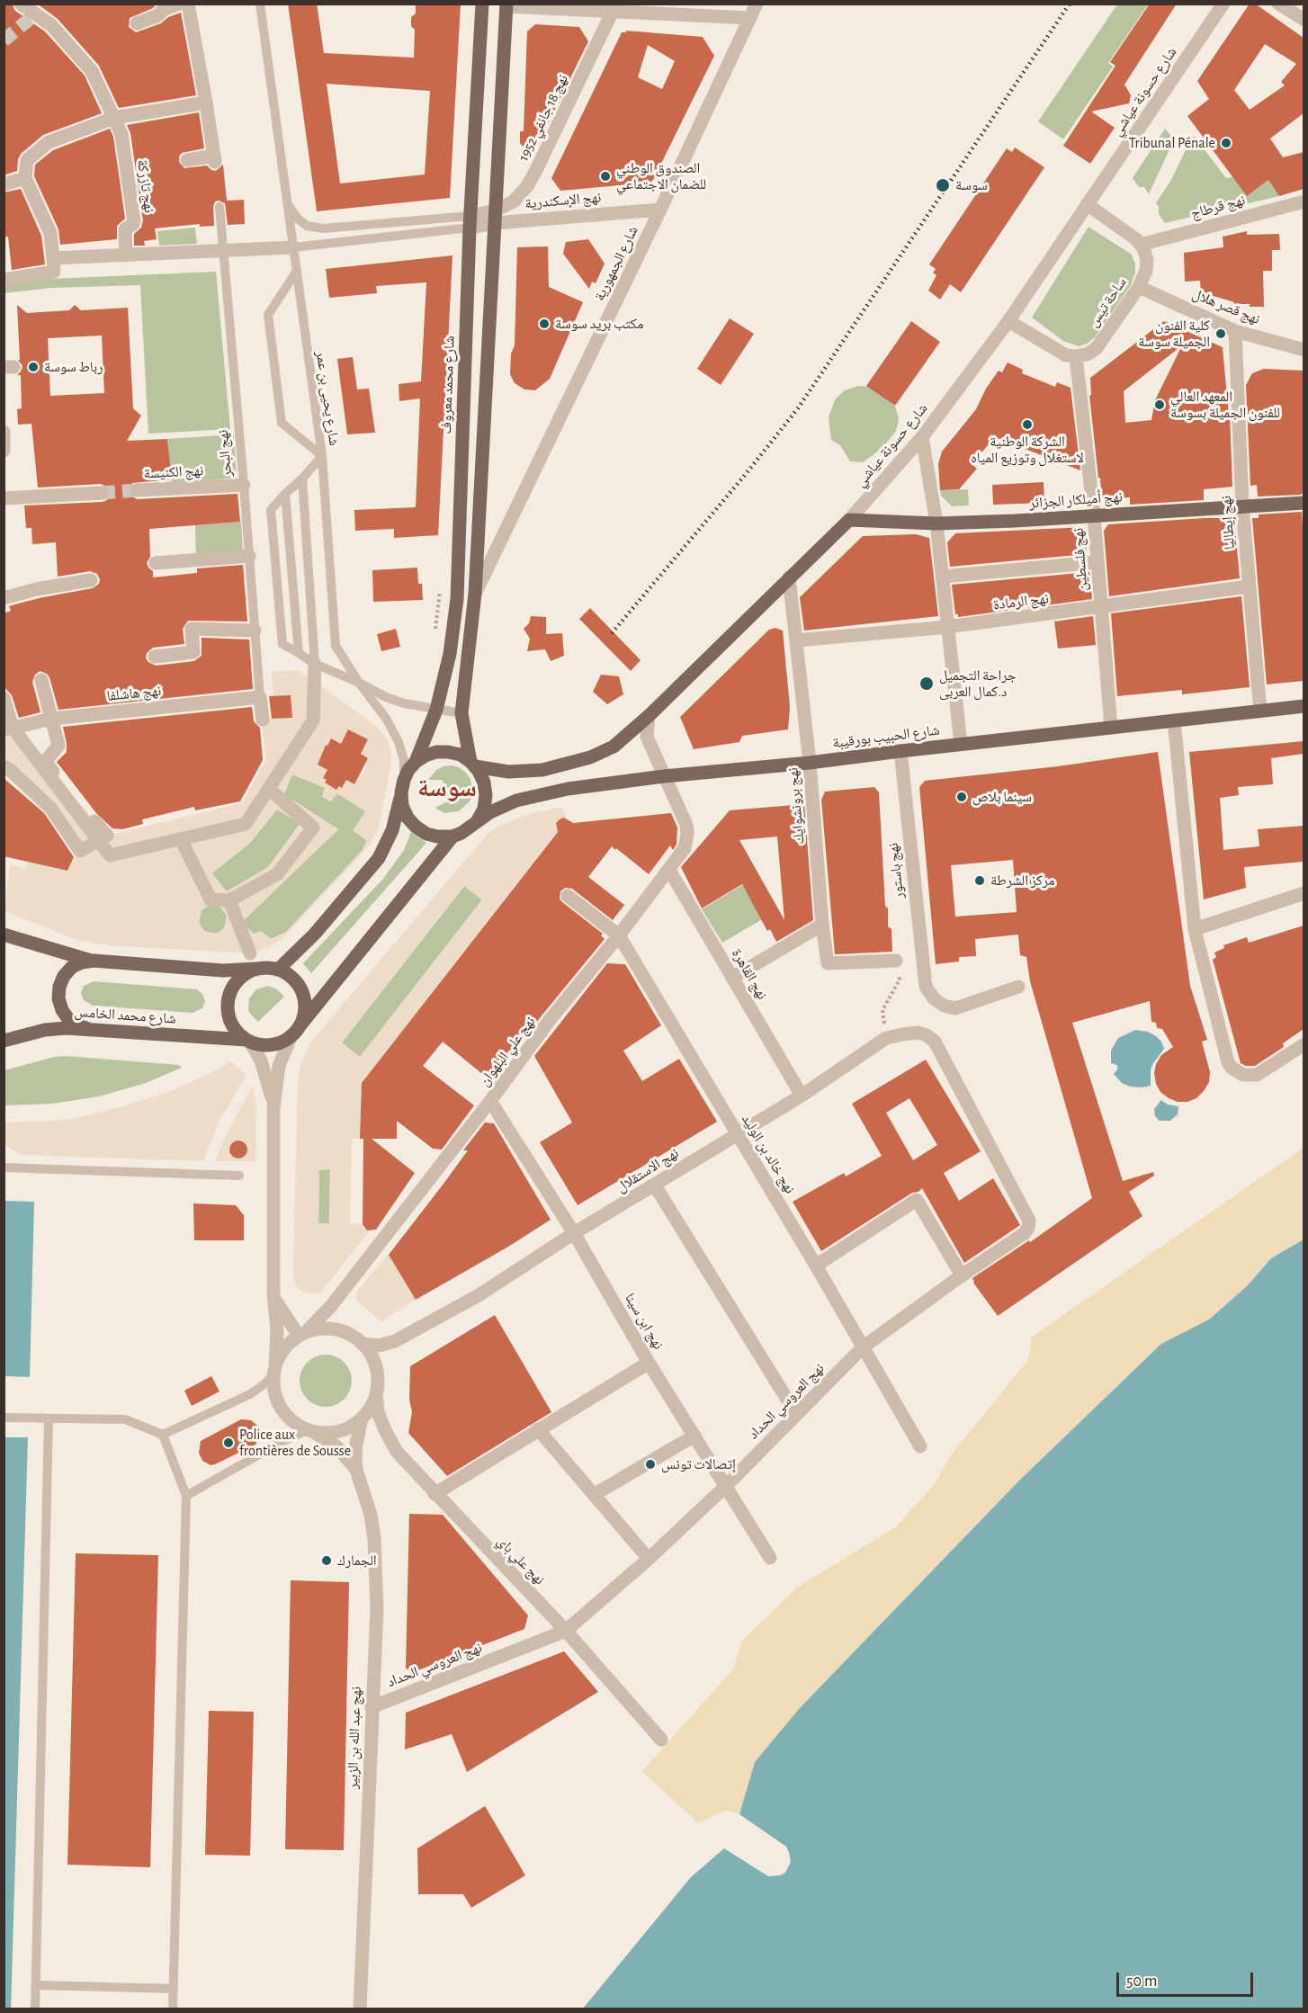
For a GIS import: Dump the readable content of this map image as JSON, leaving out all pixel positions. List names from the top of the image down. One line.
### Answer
{"streets":{"main road":["شارع حسونة عياشي","شارع محمد معروف","نهج أميلكار الجزائر","شارع الحبيب بورقيبة","شارع محمد الخامس"],"street":["نهج 18 جانفي 1952","نهج تازركة","نهج الإسكندرية","نهج قرطاج","شارع الجمهورية","ساحة تيس","نهج قصر هلال","نهج الكنيسة","نهج إيطاليا","نهج فلسطين","نهج الرمادة","نهج هاشلفا","نهج برونشوايك","نهج باستور","نهج القاهرة","نهج علي البلهوان","نهج خالد بن الوليد","نهج الاستقلال","نهج ابن سينا","نهج العروسي الحداد","نهج علي باي","نهج عبد الله بن الزبير"],"lane":["شارع يحيى بن عمر","نهج البحر"]},"crossings":[["شارع حسونة عياشي","شارع محمد معروف"],["شارع حسونة عياشي","شارع يحيى بن عمر"],["شارع حسونة عياشي","نهج أميلكار الجزائر"],["شارع حسونة عياشي","شارع الحبيب بورقيبة"],["شارع حسونة عياشي","نهج برونشوايك"],["شارع حسونة عياشي","نهج علي البلهوان"],["نهج 18 جانفي 1952","نهج الإسكندرية"],["نهج الإسكندرية","شارع الجمهورية"],["نهج الإسكندرية","شارع محمد معروف"],["نهج قرطاج","ساحة تيس"],["ساحة تيس","نهج قصر هلال"],["ساحة تيس","نهج فلسطين"],["نهج قصر هلال","نهج إيطاليا"],["شارع محمد معروف","شارع يحيى بن عمر"],["شارع محمد معروف","شارع الحبيب بورقيبة"],["شارع يحيى بن عمر","شارع الحبيب بورقيبة"],["نهج البحر","نهج الكنيسة"],["نهج البحر","نهج هاشلفا"],["نهج أميلكار الجزائر","نهج إيطاليا"],["نهج أميلكار الجزائر","نهج فلسطين"],["نهج إيطاليا","نهج الرمادة"],["نهج إيطاليا","شارع الحبيب بورقيبة"],["نهج فلسطين","نهج الرمادة"],["نهج فلسطين","شارع الحبيب بورقيبة"],["نهج الرمادة","نهج برونشوايك"],["شارع الحبيب بورقيبة","نهج برونشوايك"],["شارع الحبيب بورقيبة","نهج باستور"],["شارع الحبيب بورقيبة","نهج علي البلهوان"],["نهج القاهرة","نهج علي البلهوان"],["نهج القاهرة","نهج الاستقلال"],["نهج علي البلهوان","نهج خالد بن الوليد"],["نهج علي البلهوان","نهج الاستقلال"],["نهج علي البلهوان","نهج ابن سينا"],["نهج علي البلهوان","نهج علي باي"],["نهج علي البلهوان","نهج عبد الله بن الزبير"],["نهج خالد بن الوليد","نهج الاستقلال"],["نهج خالد بن الوليد","نهج العروسي الحداد"],["نهج الاستقلال","نهج ابن سينا"],["نهج الاستقلال","نهج العروسي الحداد"],["نهج الاستقلال","نهج علي باي"],["نهج الاستقلال","نهج عبد الله بن الزبير"],["نهج ابن سينا","نهج العروسي الحداد"],["نهج العروسي الحداد","نهج علي باي"],["نهج العروسي الحداد","نهج عبد الله بن الزبير"],["نهج علي باي","نهج عبد الله بن الزبير"]],"districts":["سوسة"],"places":["Tribunal Pénale","الصندوق الوطني للضمان الاجتماعي","سوسة","مكتب بريد سوسة","كلية الفنون الجميلة سوسة","رباط سوسة","المعهد العالي للفنون الجميلة بسوسة","الشركة الوطنية لاستغلال وتوزيع المياه","جراحة التجميل د.كمال العربى","سينما بلاص","مركز الشرطة","Police aux frontières de Sousse","إتصالات تونس","الجمارك"],"scale_bar":"50 m"}
